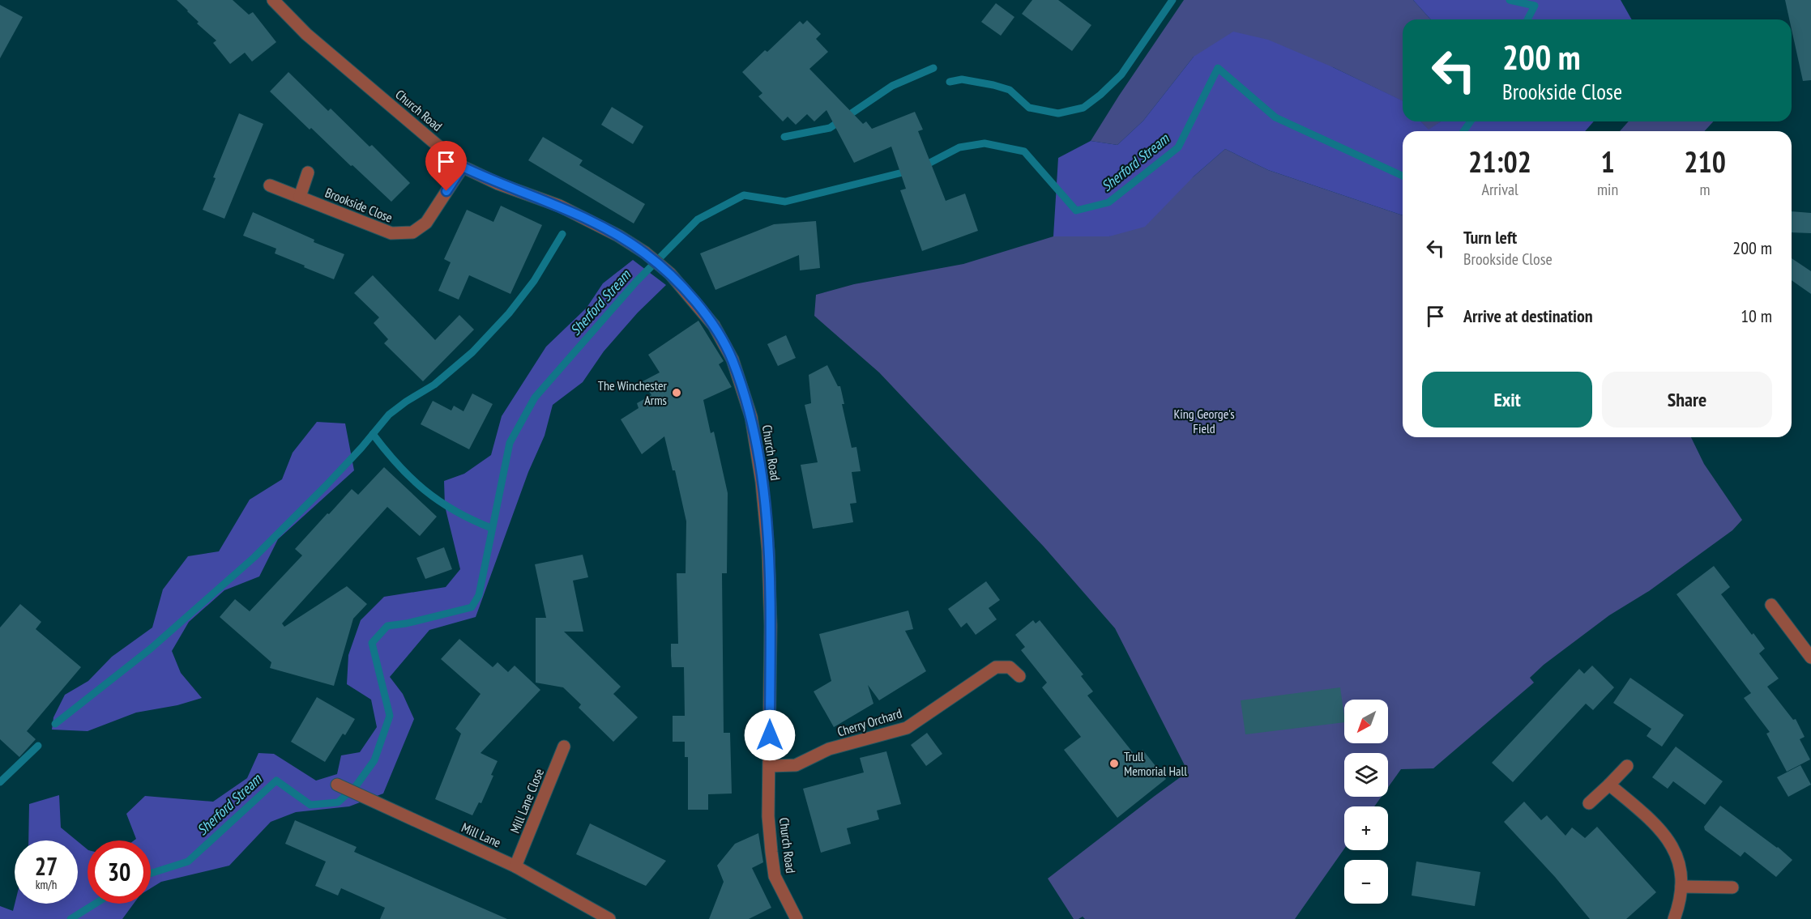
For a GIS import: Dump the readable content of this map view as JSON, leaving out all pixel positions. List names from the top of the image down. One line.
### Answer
{"streets":{"street":["Church Road","Brookside Close","Cherry Orchard","Mill Lane Close","Mill Lane"]},"crossings":[["Church Road","Brookside Close"],["Church Road","Cherry Orchard"],["Mill Lane Close","Mill Lane"]],"water":["Sherford Stream"],"parks":["King George's Field"],"places":["The Winchester Arms","Trull Memorial Hall"],"north":"bottom left","page":{"turn":["200 m","Brookside Close"],"eta":["21:02","Arrival","1","min","210","m"],"list":[{"name":"Turn left","note":"Brookside Close","value":"200 m"},{"name":"Arrive at destination","value":"10 m"}],"buttons":["Exit","Share"],"map_buttons":["+","−"],"speed":"27 km/h","limit":"30"}}
